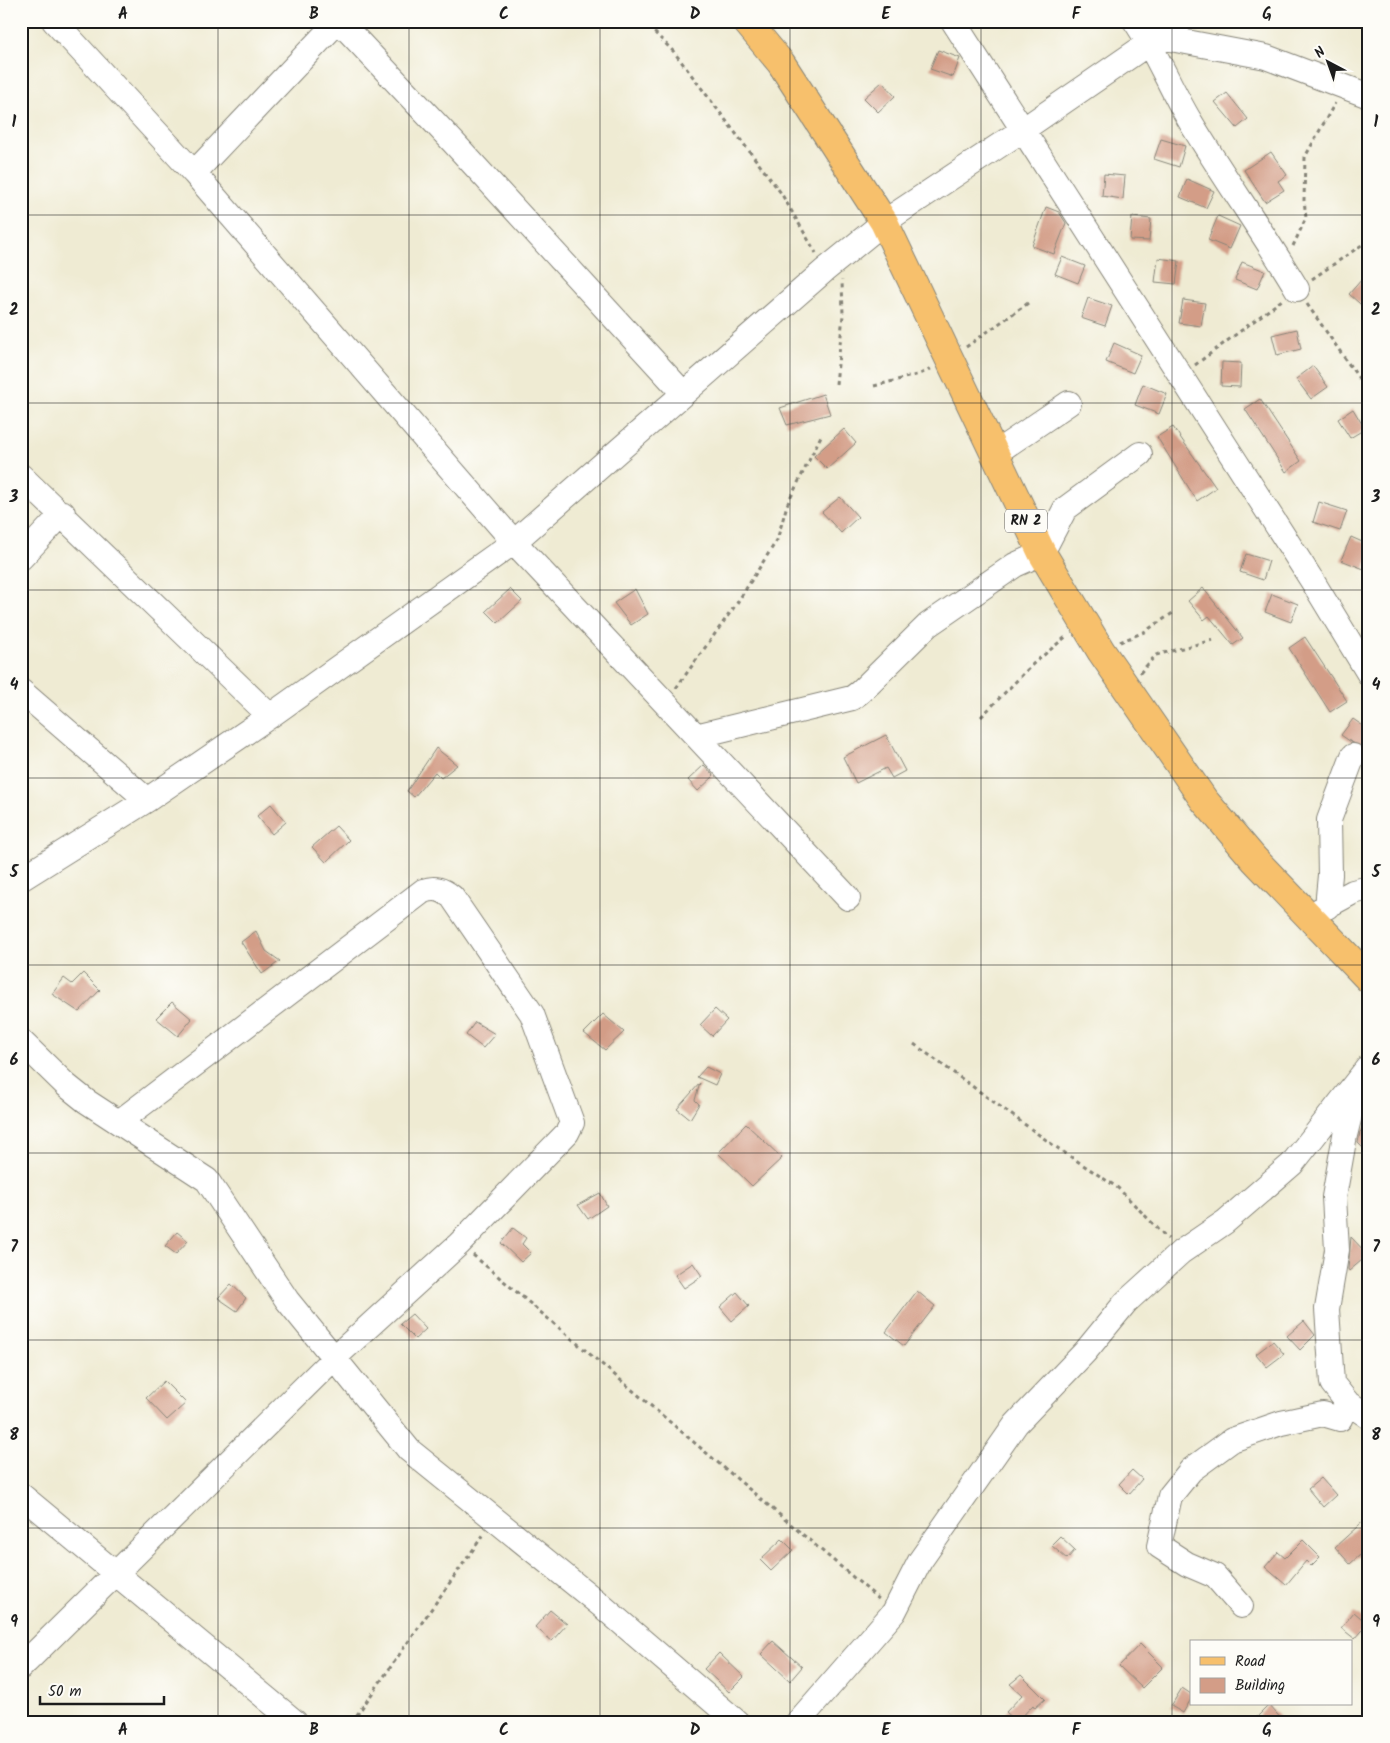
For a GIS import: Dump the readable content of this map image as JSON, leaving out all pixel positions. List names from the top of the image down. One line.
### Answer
{"streets":{"main road":["RN 2"]},"legend":["Road","Building"],"scale_bar":"50 m","north":"top left","grid":{"columns":["A","B","C","D","E","F","G"],"rows":["1","2","3","4","5","6","7","8","9"]}}
